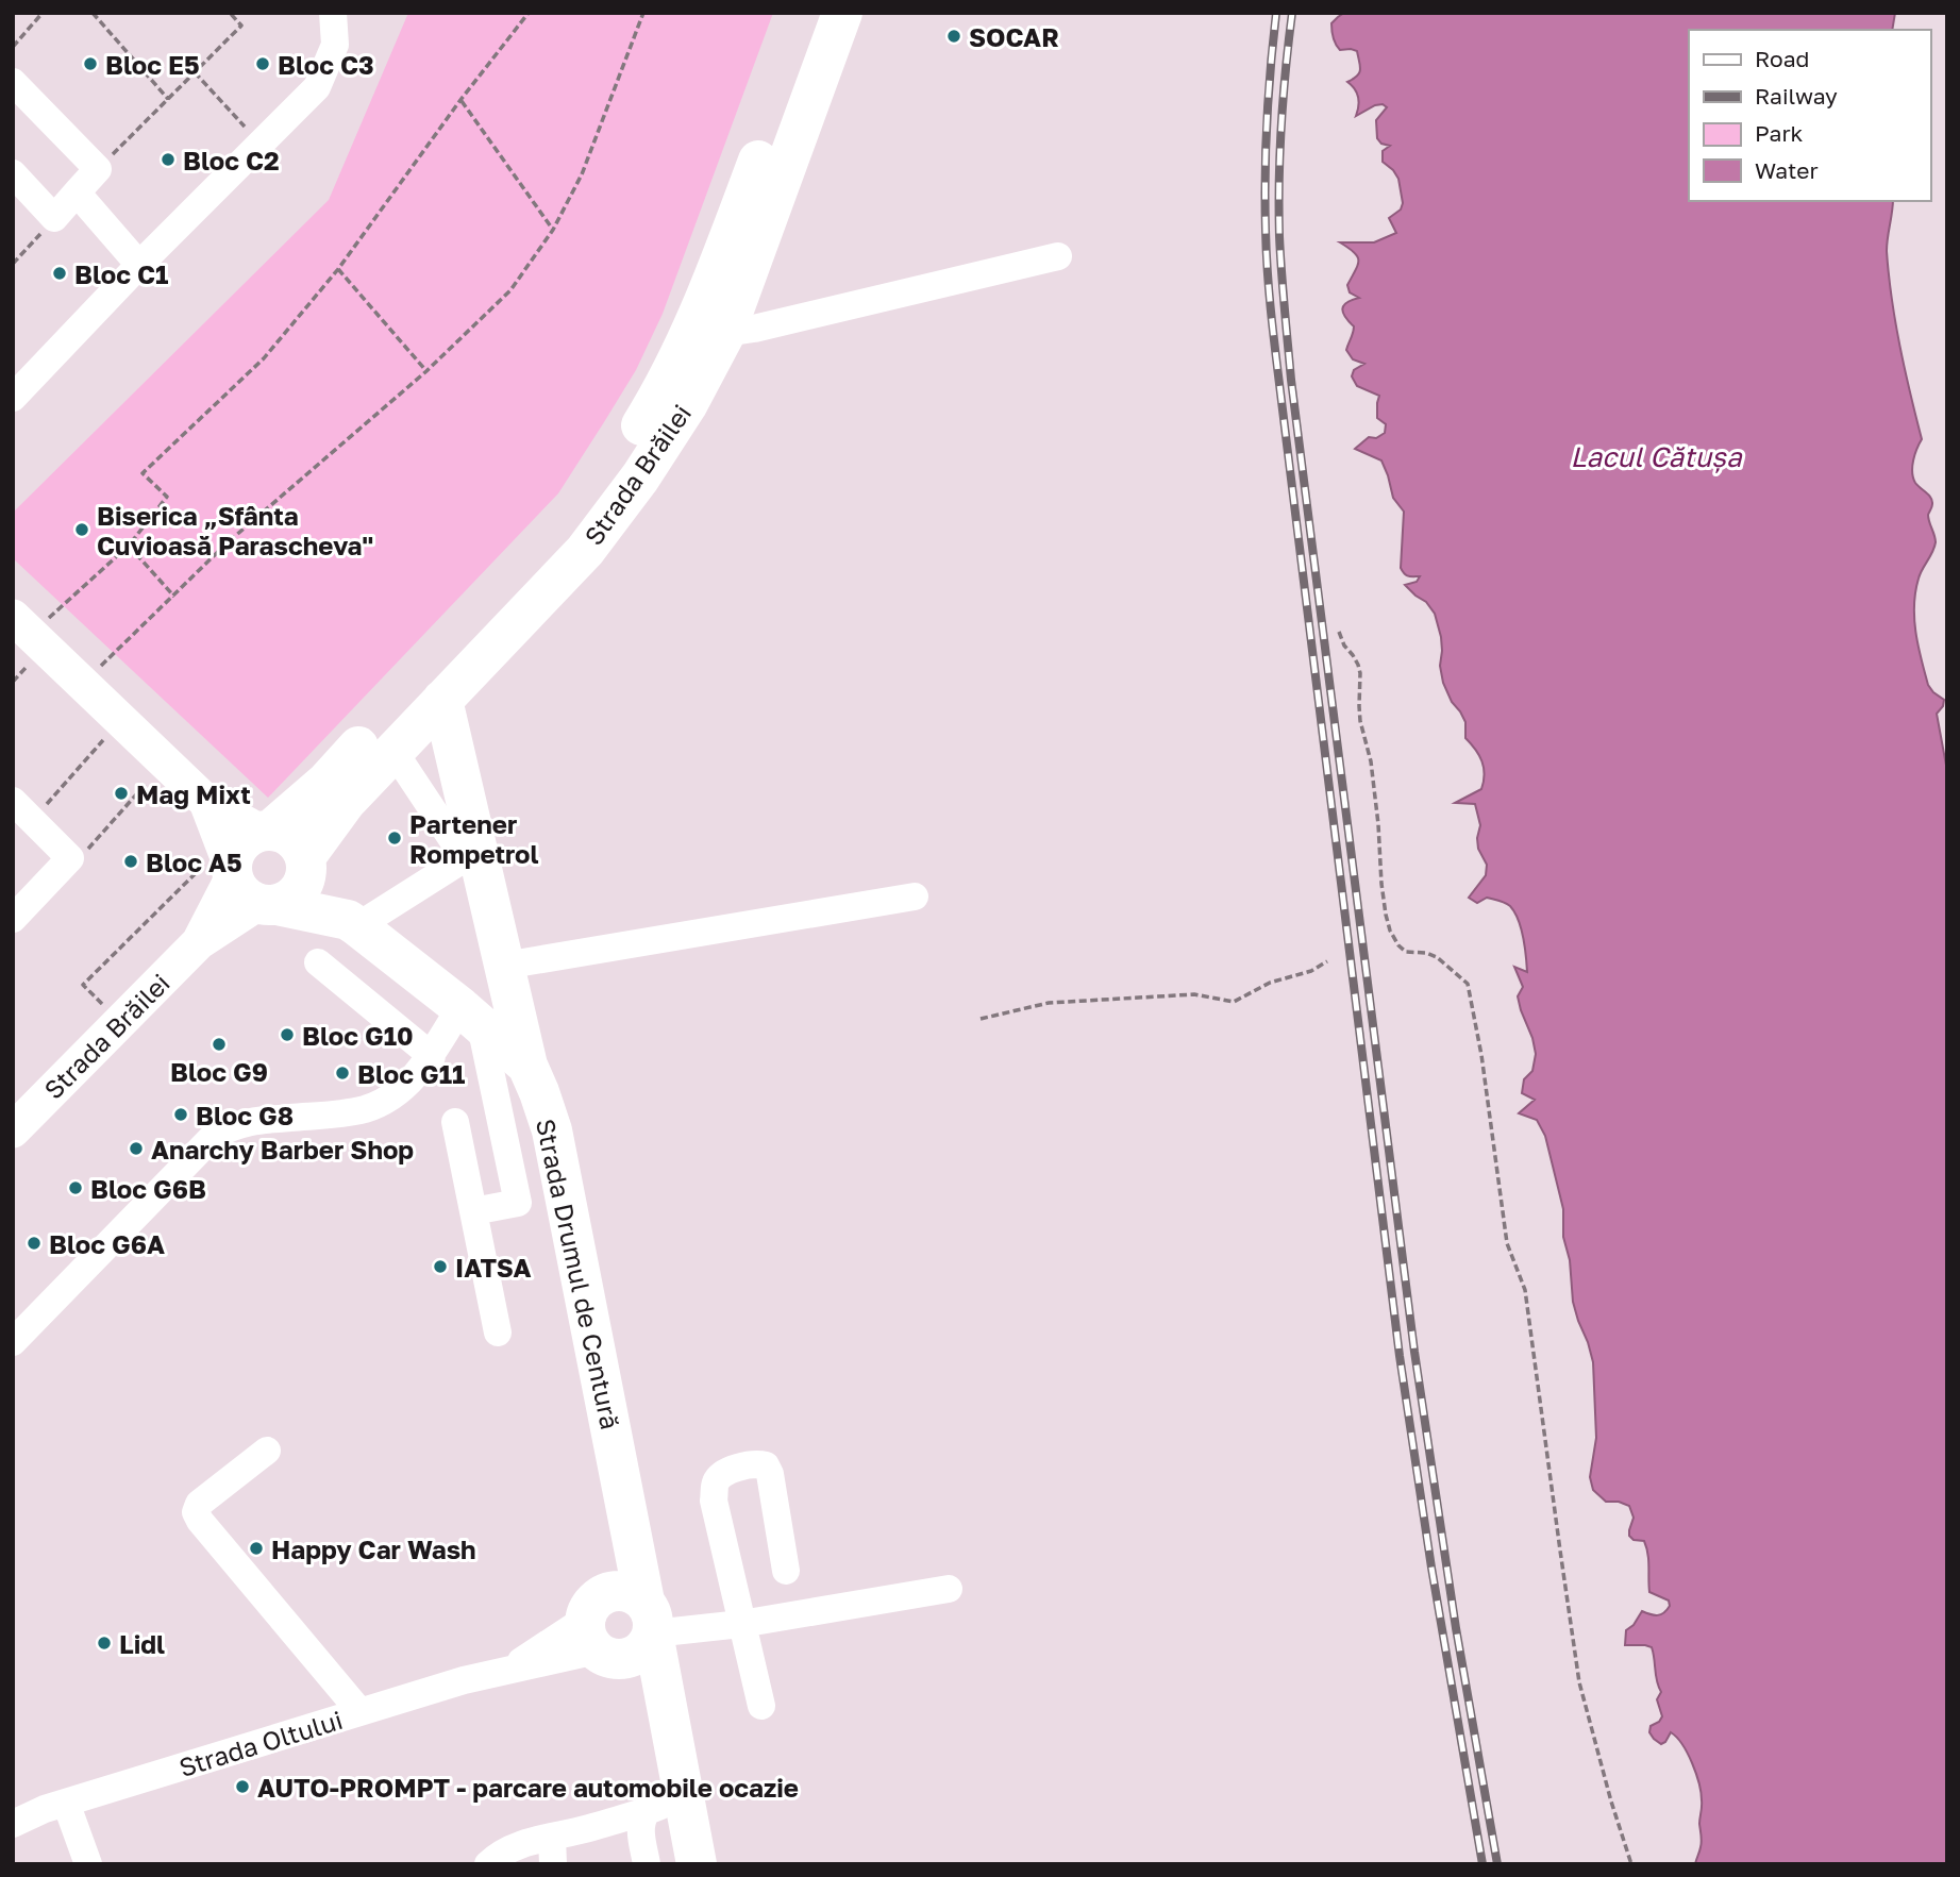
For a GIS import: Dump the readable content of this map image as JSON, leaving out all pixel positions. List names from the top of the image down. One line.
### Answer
{"streets":{"highway":["Strada Brăilei","Strada Drumul de Centură"],"street":["Strada Oltului"]},"crossings":[["Strada Brăilei","Strada Drumul de Centură"]],"water":["Lacul Cătușa"],"places":["SOCAR","Bloc E5","Bloc C3","Bloc C2","Bloc C1","Biserica „Sfânta Cuvioasă Parascheva\"","Mag Mixt","Partener Rompetrol","Bloc A5","Bloc G10","Bloc G9","Bloc G11","Bloc G8","Anarchy Barber Shop","Bloc G6B","Bloc G6A","IATSA","Happy Car Wash","Lidl","AUTO-PROMPT - parcare automobile ocazie"],"legend":["Road","Railway","Park","Water"]}
